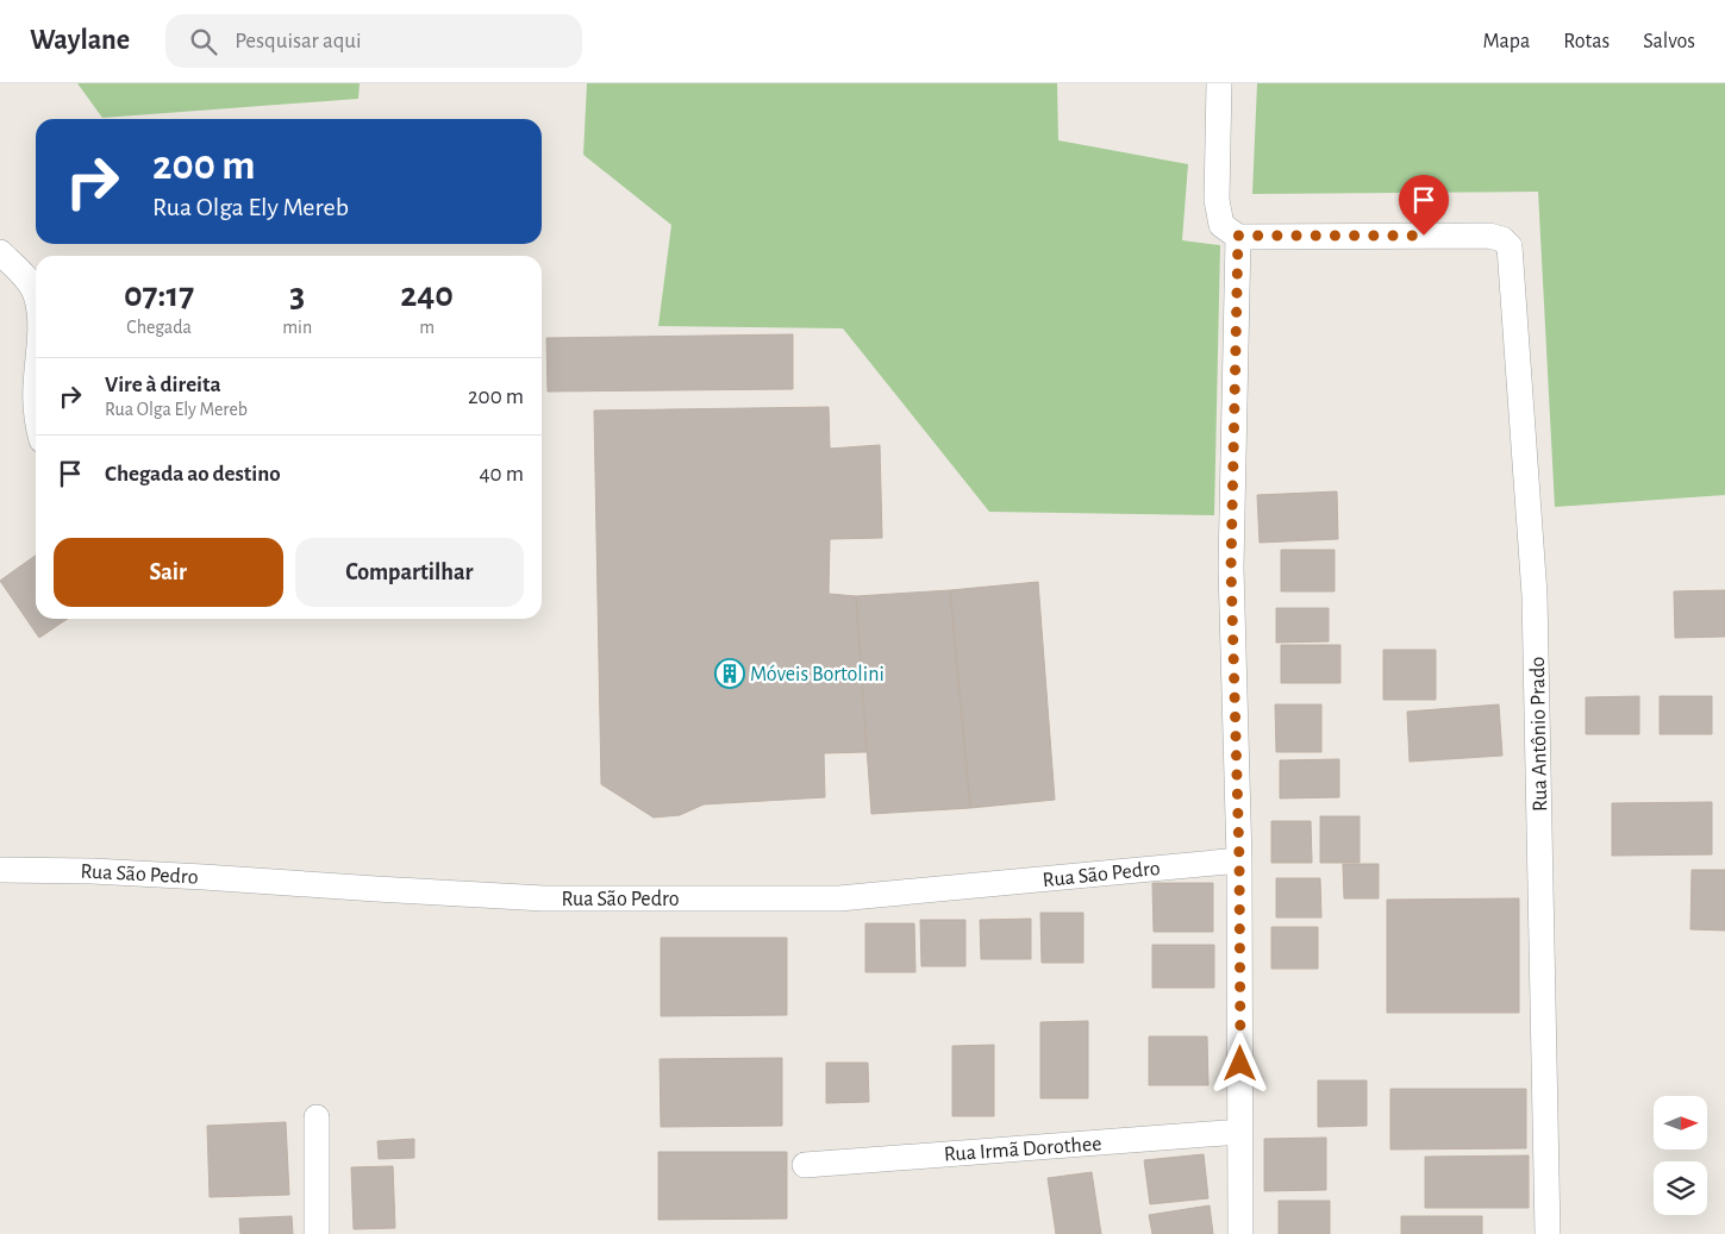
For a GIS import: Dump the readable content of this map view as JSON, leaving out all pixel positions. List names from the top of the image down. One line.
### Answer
{"streets":{"street":["Rua Antônio Prado","Rua São Pedro","Rua Irmã Dorothee"]},"places":{"building":["Móveis Bortolini"]},"north":"right","page":{"header":"Waylane","search":"Pesquisar aqui","nav":["Mapa","Rotas","Salvos"],"turn":["200 m","Rua Olga Ely Mereb"],"eta":["07:17","Chegada","3","min","240","m"],"list":[{"name":"Vire à direita","note":"Rua Olga Ely Mereb","value":"200 m"},{"name":"Chegada ao destino","value":"40 m"}],"buttons":["Sair","Compartilhar"]}}
